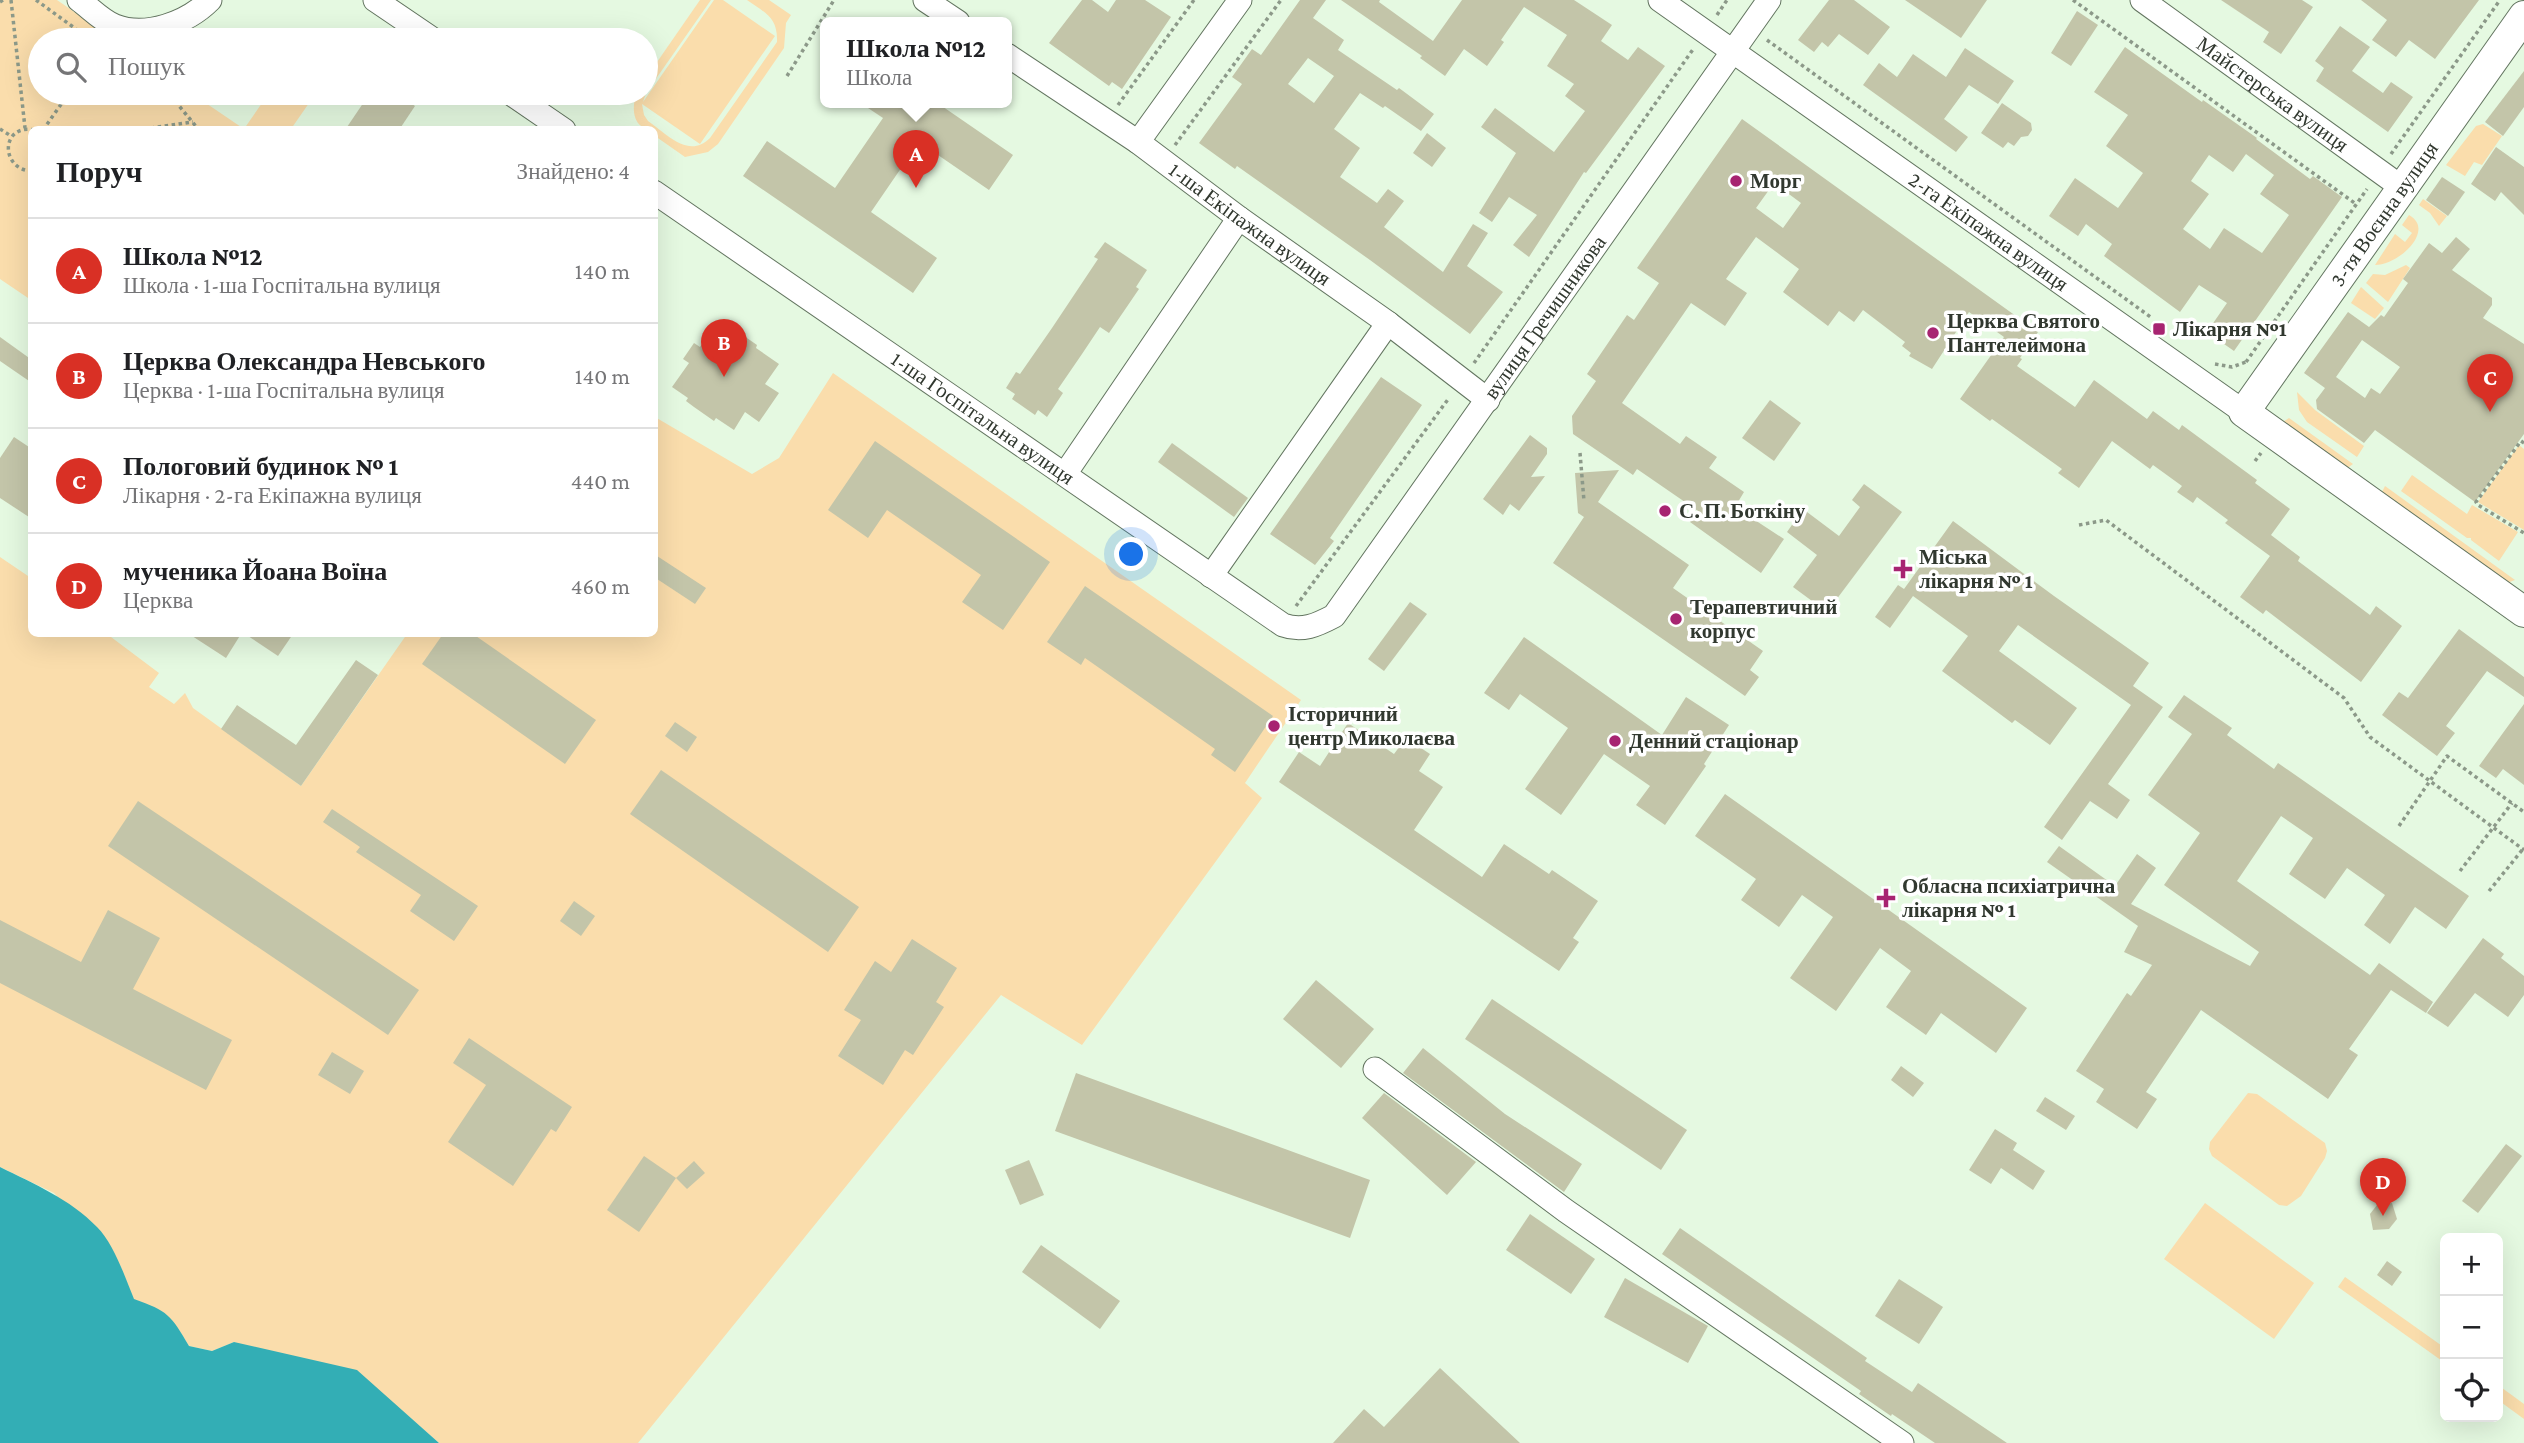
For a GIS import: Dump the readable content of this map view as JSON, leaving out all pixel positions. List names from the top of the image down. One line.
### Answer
{"streets":{"main road":["3-тя Воєнна вулиця","2-га Екіпажна вулиця"],"street":["Майстерська вулиця","1-ша Екіпажна вулиця","вулиця Гречишникова","1-ша Госпітальна вулиця"]},"crossings":[["Майстерська вулиця","3-тя Воєнна вулиця"],["3-тя Воєнна вулиця","2-га Екіпажна вулиця"],["1-ша Екіпажна вулиця","вулиця Гречишникова"],["2-га Екіпажна вулиця","вулиця Гречишникова"],["вулиця Гречишникова","1-ша Госпітальна вулиця"]],"places":{"other":["Морг","Церква Святого Пантелеймона","С. П. Боткіну","Терапевтичний корпус","Історичний центр Миколаєва","Денний стаціонар"],"transit":["Лікарня №1"],"health":["Міська лікарня № 1","Обласна психіатрична лікарня № 1"]},"page":{"popup":["Школа №12","Школа"],"search":"Пошук","heading":["Поруч","Знайдено: 4"],"pins":["A","B","C","D"],"list":[{"mark":"A","name":"Школа №12","note":"Школа · 1-ша Госпітальна вулиця","value":"140 m"},{"mark":"B","name":"Церква Олександра Невського","note":"Церква · 1-ша Госпітальна вулиця","value":"140 m"},{"mark":"C","name":"Пологовий будинок № 1","note":"Лікарня · 2-га Екіпажна вулиця","value":"440 m"},{"mark":"D","name":"мученика Йоана Воїна","note":"Церква","value":"460 m"}],"map_buttons":["+","−"]}}
